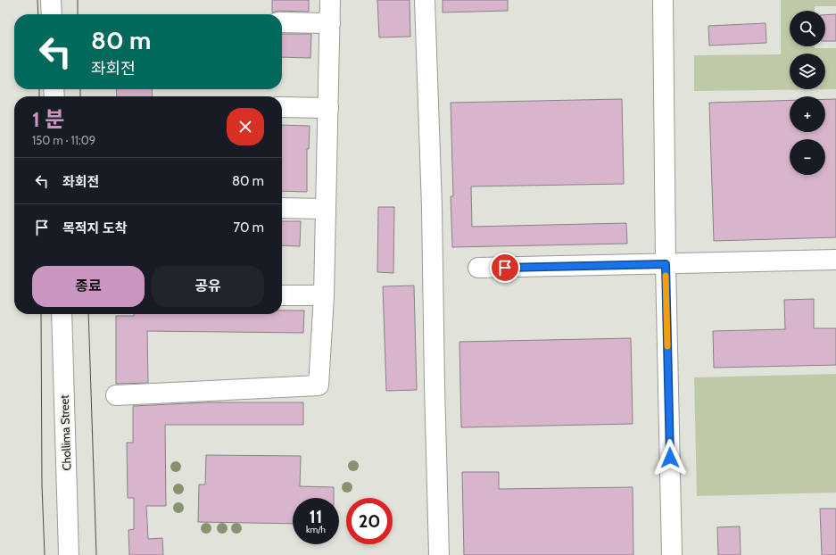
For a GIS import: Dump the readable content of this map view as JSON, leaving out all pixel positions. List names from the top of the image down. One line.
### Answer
{"streets":{"main road":["Chollima Street"]},"page":{"map_buttons":["+","−"],"turn":["80 m","좌회전"],"heading":["1 분","150 m · 11:09"],"list":[{"name":"좌회전","value":"80 m"},{"name":"목적지 도착","value":"70 m"}],"buttons":["종료","공유"],"speed":"11 km/h","limit":"20"}}
